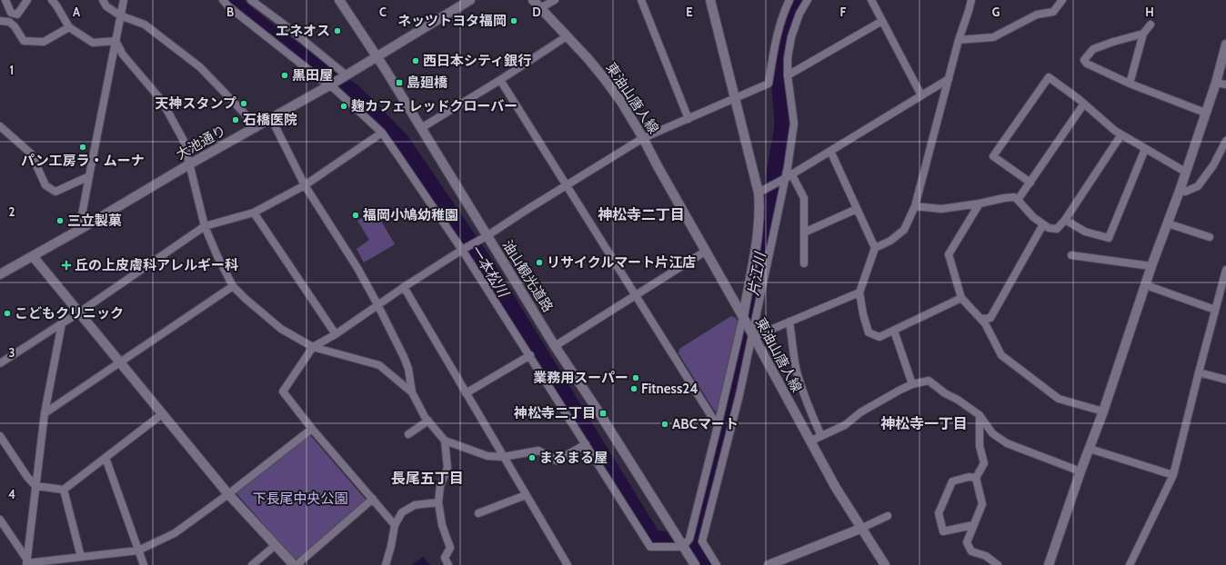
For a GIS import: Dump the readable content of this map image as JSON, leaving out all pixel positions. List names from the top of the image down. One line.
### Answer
{"streets":{"street":["東油山唐人線","大池通り","油山観光道路"]},"crossings":[["大池通り","油山観光道路"]],"districts":["神松寺二丁目","神松寺一丁目","長尾五丁目"],"water":["一本松川","片江川"],"parks":["下長尾中央公園"],"places":{"other":["ネッツトヨタ福岡","エネオス","西日本シティ銀行","黒田屋","天神スタンプ","麹カフェ レッドクローバー","石橋医院","パン工房ラ・ムーナ","福岡小鳩幼稚園","三立製菓","リサイクルマート片江店","こどもクリニック","業務用スーパー","Fitness24","ABCマート","まるまる屋"],"transit":["島廻橋","神松寺二丁目"],"health":["丘の上皮膚科アレルギー科"]},"grid":{"columns":["A","B","C","D","E","F","G","H"],"rows":["1","2","3","4"]}}
